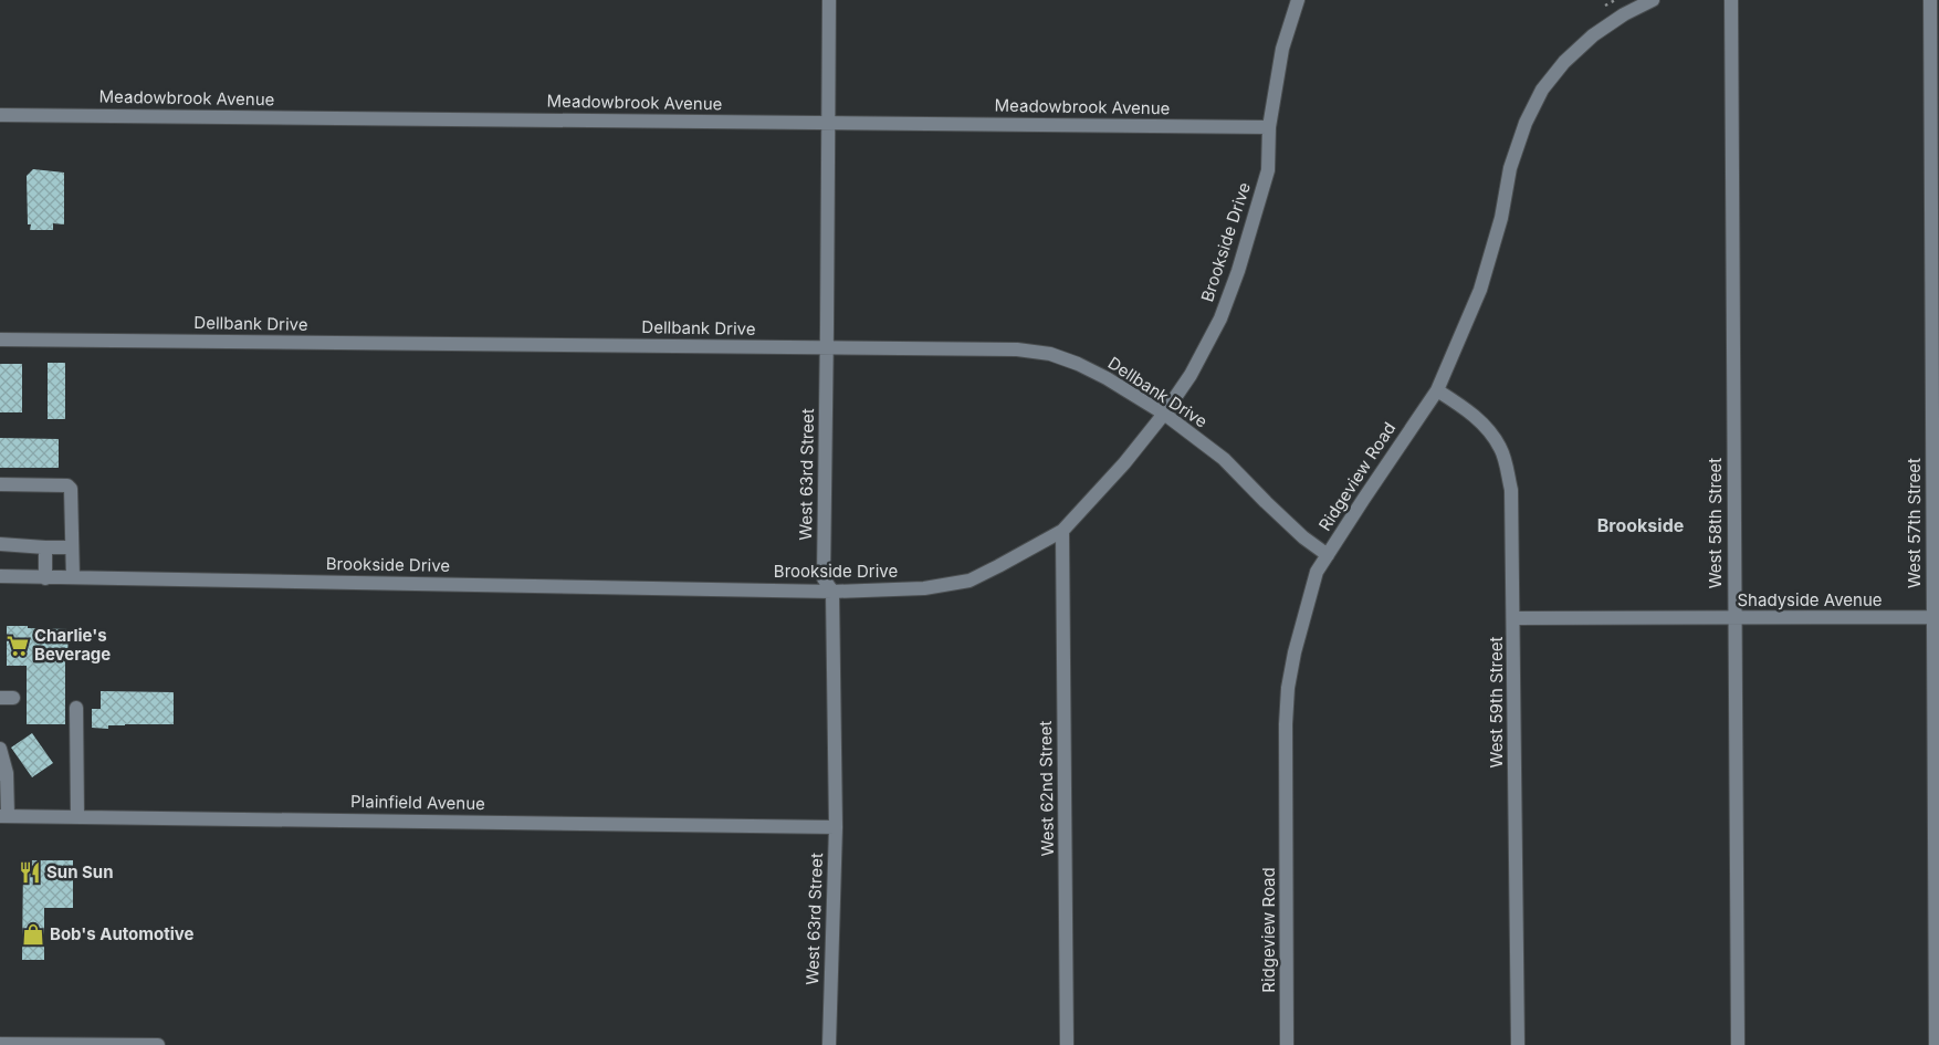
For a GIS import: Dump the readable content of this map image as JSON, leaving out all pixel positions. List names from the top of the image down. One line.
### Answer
{"streets":{"street":["Meadowbrook Avenue","Brookside Drive","Dellbank Drive","West 63rd Street","Ridgeview Road","West 58th Street","West 57th Street","Shadyside Avenue","West 59th Street","West 62nd Street","Plainfield Avenue"]},"crossings":[["Meadowbrook Avenue","Brookside Drive"],["Meadowbrook Avenue","West 63rd Street"],["Brookside Drive","Dellbank Drive"],["Brookside Drive","West 63rd Street"],["Brookside Drive","West 62nd Street"],["Dellbank Drive","West 63rd Street"],["Dellbank Drive","Ridgeview Road"],["West 63rd Street","Plainfield Avenue"],["Ridgeview Road","West 59th Street"],["West 58th Street","Shadyside Avenue"],["West 57th Street","Shadyside Avenue"],["Shadyside Avenue","West 59th Street"]],"districts":["Brookside"],"places":{"supermarket":["Charlie's Beverage"],"restaurant":["Sun Sun"],"shop":["Bob's Automotive"]}}
